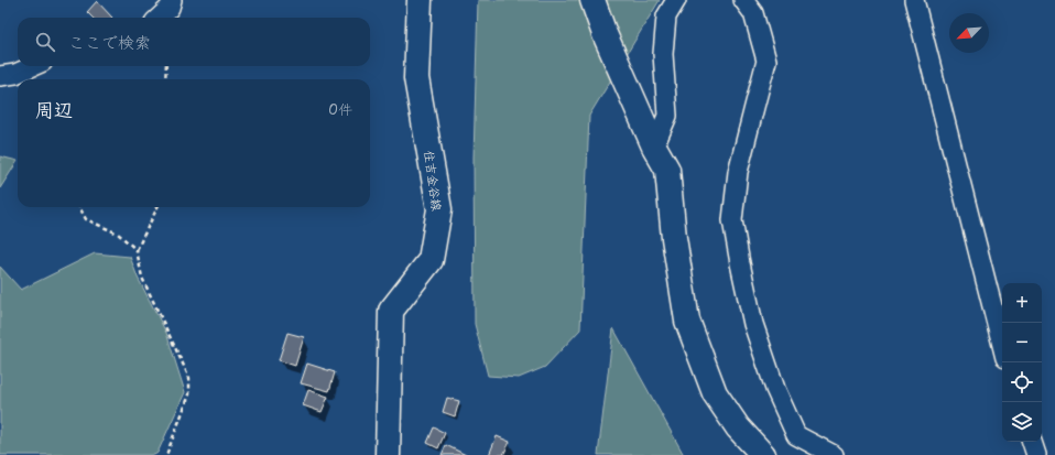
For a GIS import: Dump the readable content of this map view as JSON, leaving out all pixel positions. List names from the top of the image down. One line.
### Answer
{"streets":{"street":["住吉金谷線"]},"north":"bottom left","page":{"search":"ここで検索","heading":["周辺","0件"],"map_buttons":["+","−"]}}
